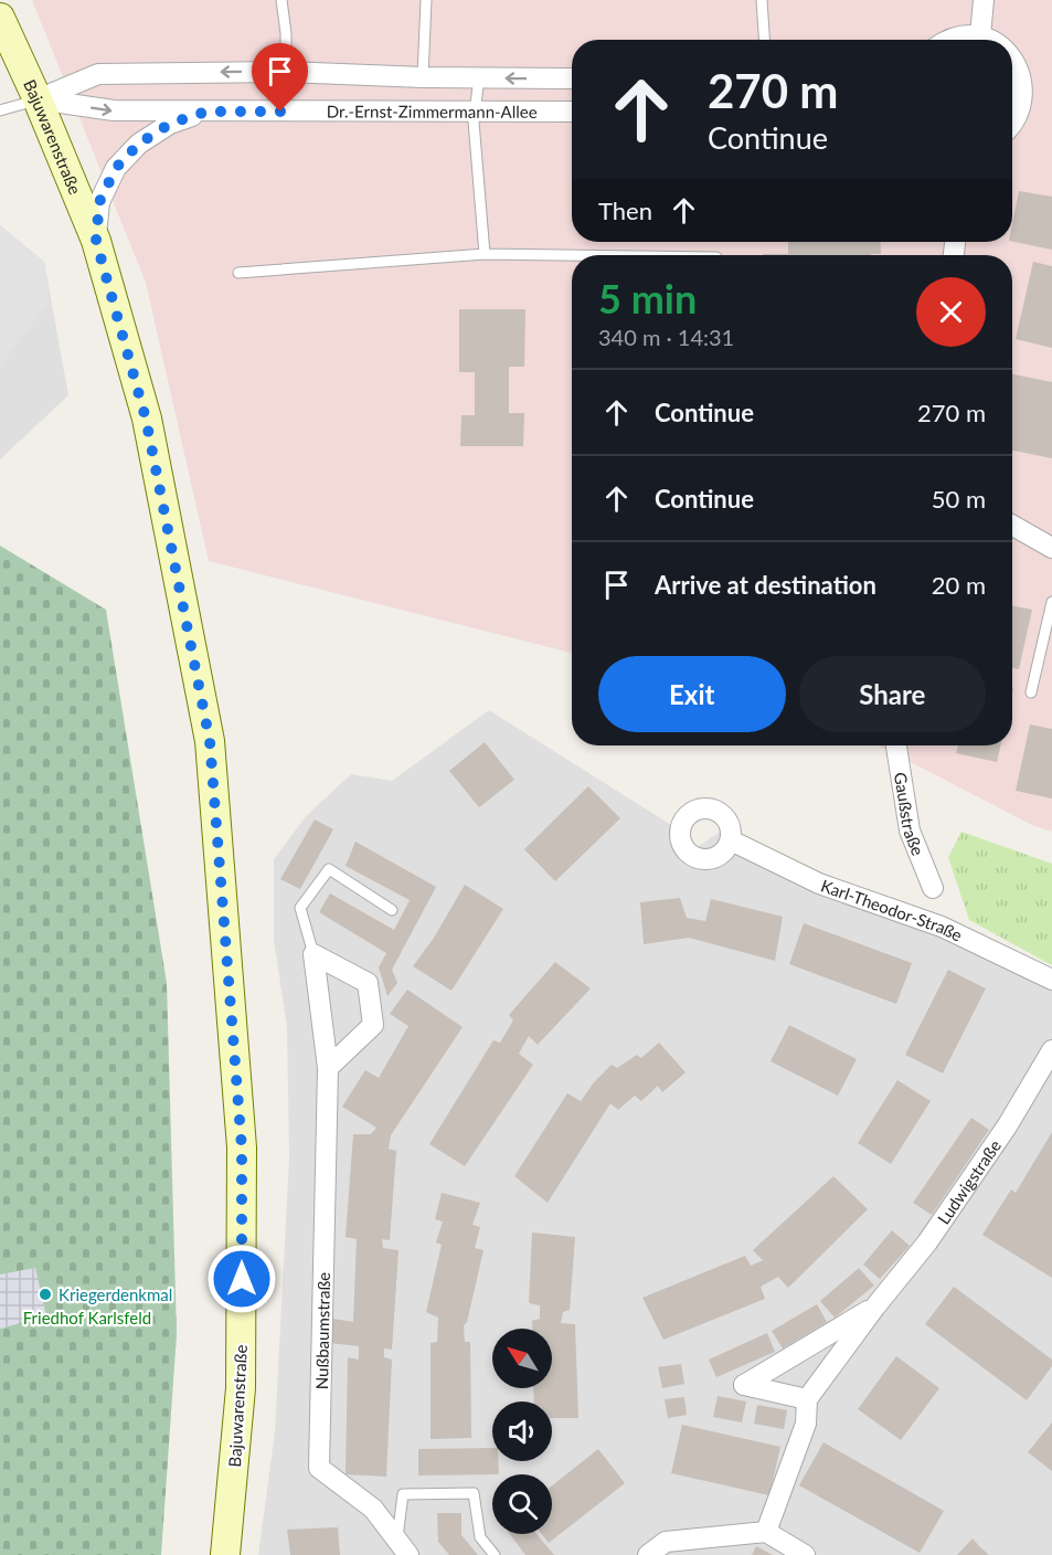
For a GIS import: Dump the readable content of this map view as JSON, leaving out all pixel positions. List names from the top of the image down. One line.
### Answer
{"streets":{"main road":["Bajuwarenstraße"],"street":["Dr.-Ernst-Zimmermann-Allee","Gaußstraße","Karl-Theodor-Straße","Ludwigstraße","Nußbaumstraße"]},"crossings":[["Dr.-Ernst-Zimmermann-Allee","Bajuwarenstraße"]],"parks":["Friedhof Karlsfeld"],"places":["Kriegerdenkmal"],"north":"top left","page":{"turn":["270 m","Continue"],"then":"Then","heading":["5 min","340 m · 14:31"],"list":[{"name":"Continue","value":"270 m"},{"name":"Continue","value":"50 m"},{"name":"Arrive at destination","value":"20 m"}],"buttons":["Exit","Share"]}}
